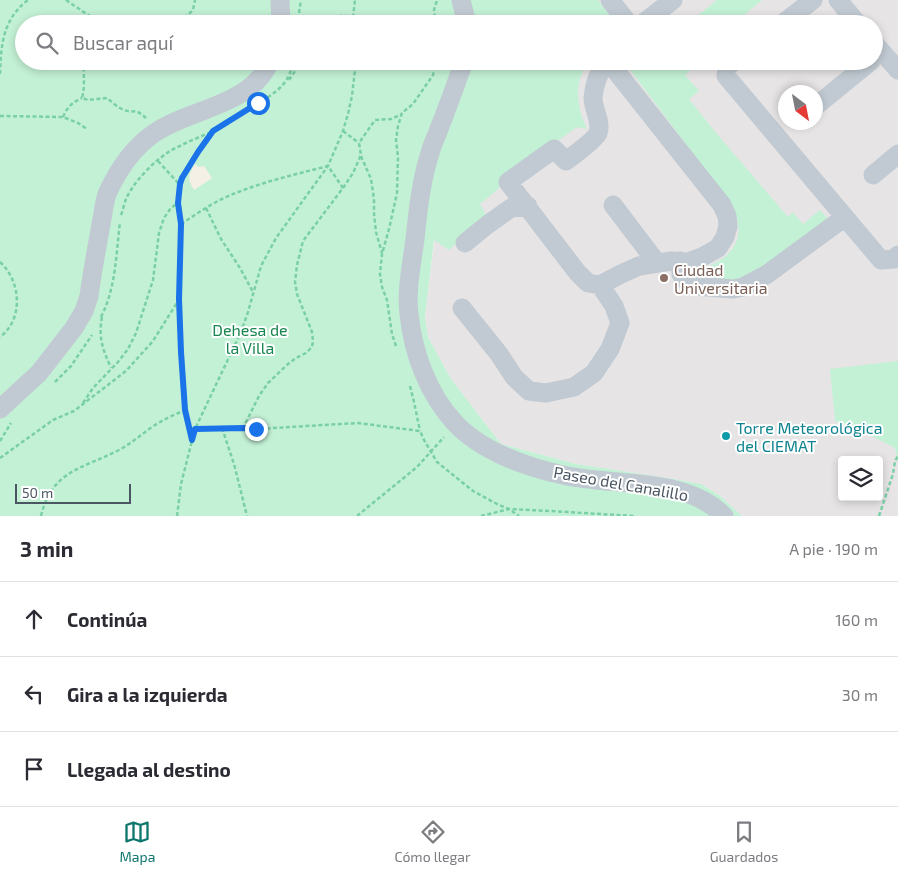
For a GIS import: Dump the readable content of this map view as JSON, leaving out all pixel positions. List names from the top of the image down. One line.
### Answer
{"streets":{"street":["Paseo del Canalillo"]},"parks":["Dehesa de la Villa"],"places":["Ciudad Universitaria","Torre Meteorológica del CIEMAT"],"scale_bar":"50 m","north":"bottom right","page":{"search":"Buscar aquí","scale":"50 m","heading":["3 min","A pie · 190 m"],"list":[["Continúa","160 m"],["Gira a la izquierda","30 m"],"Llegada al destino"],"nav":["Mapa","Cómo llegar","Guardados"]}}
